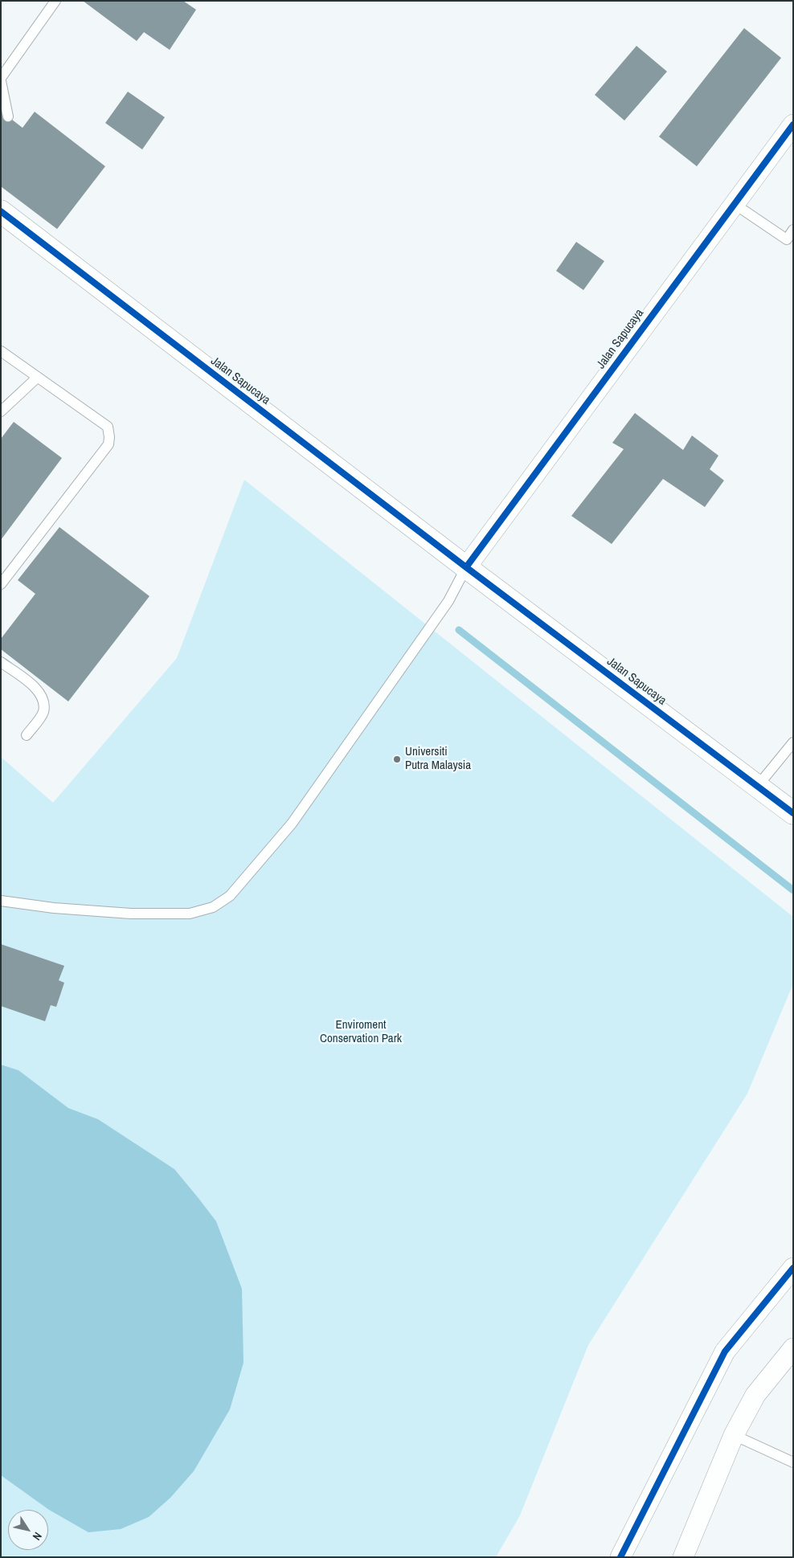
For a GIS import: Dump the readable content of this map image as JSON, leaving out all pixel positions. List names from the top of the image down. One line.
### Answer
{"streets":{"street":["Jalan Sapucaya"]},"parks":["Enviroment Conservation Park"],"places":["Universiti Putra Malaysia"],"north":"bottom right"}
